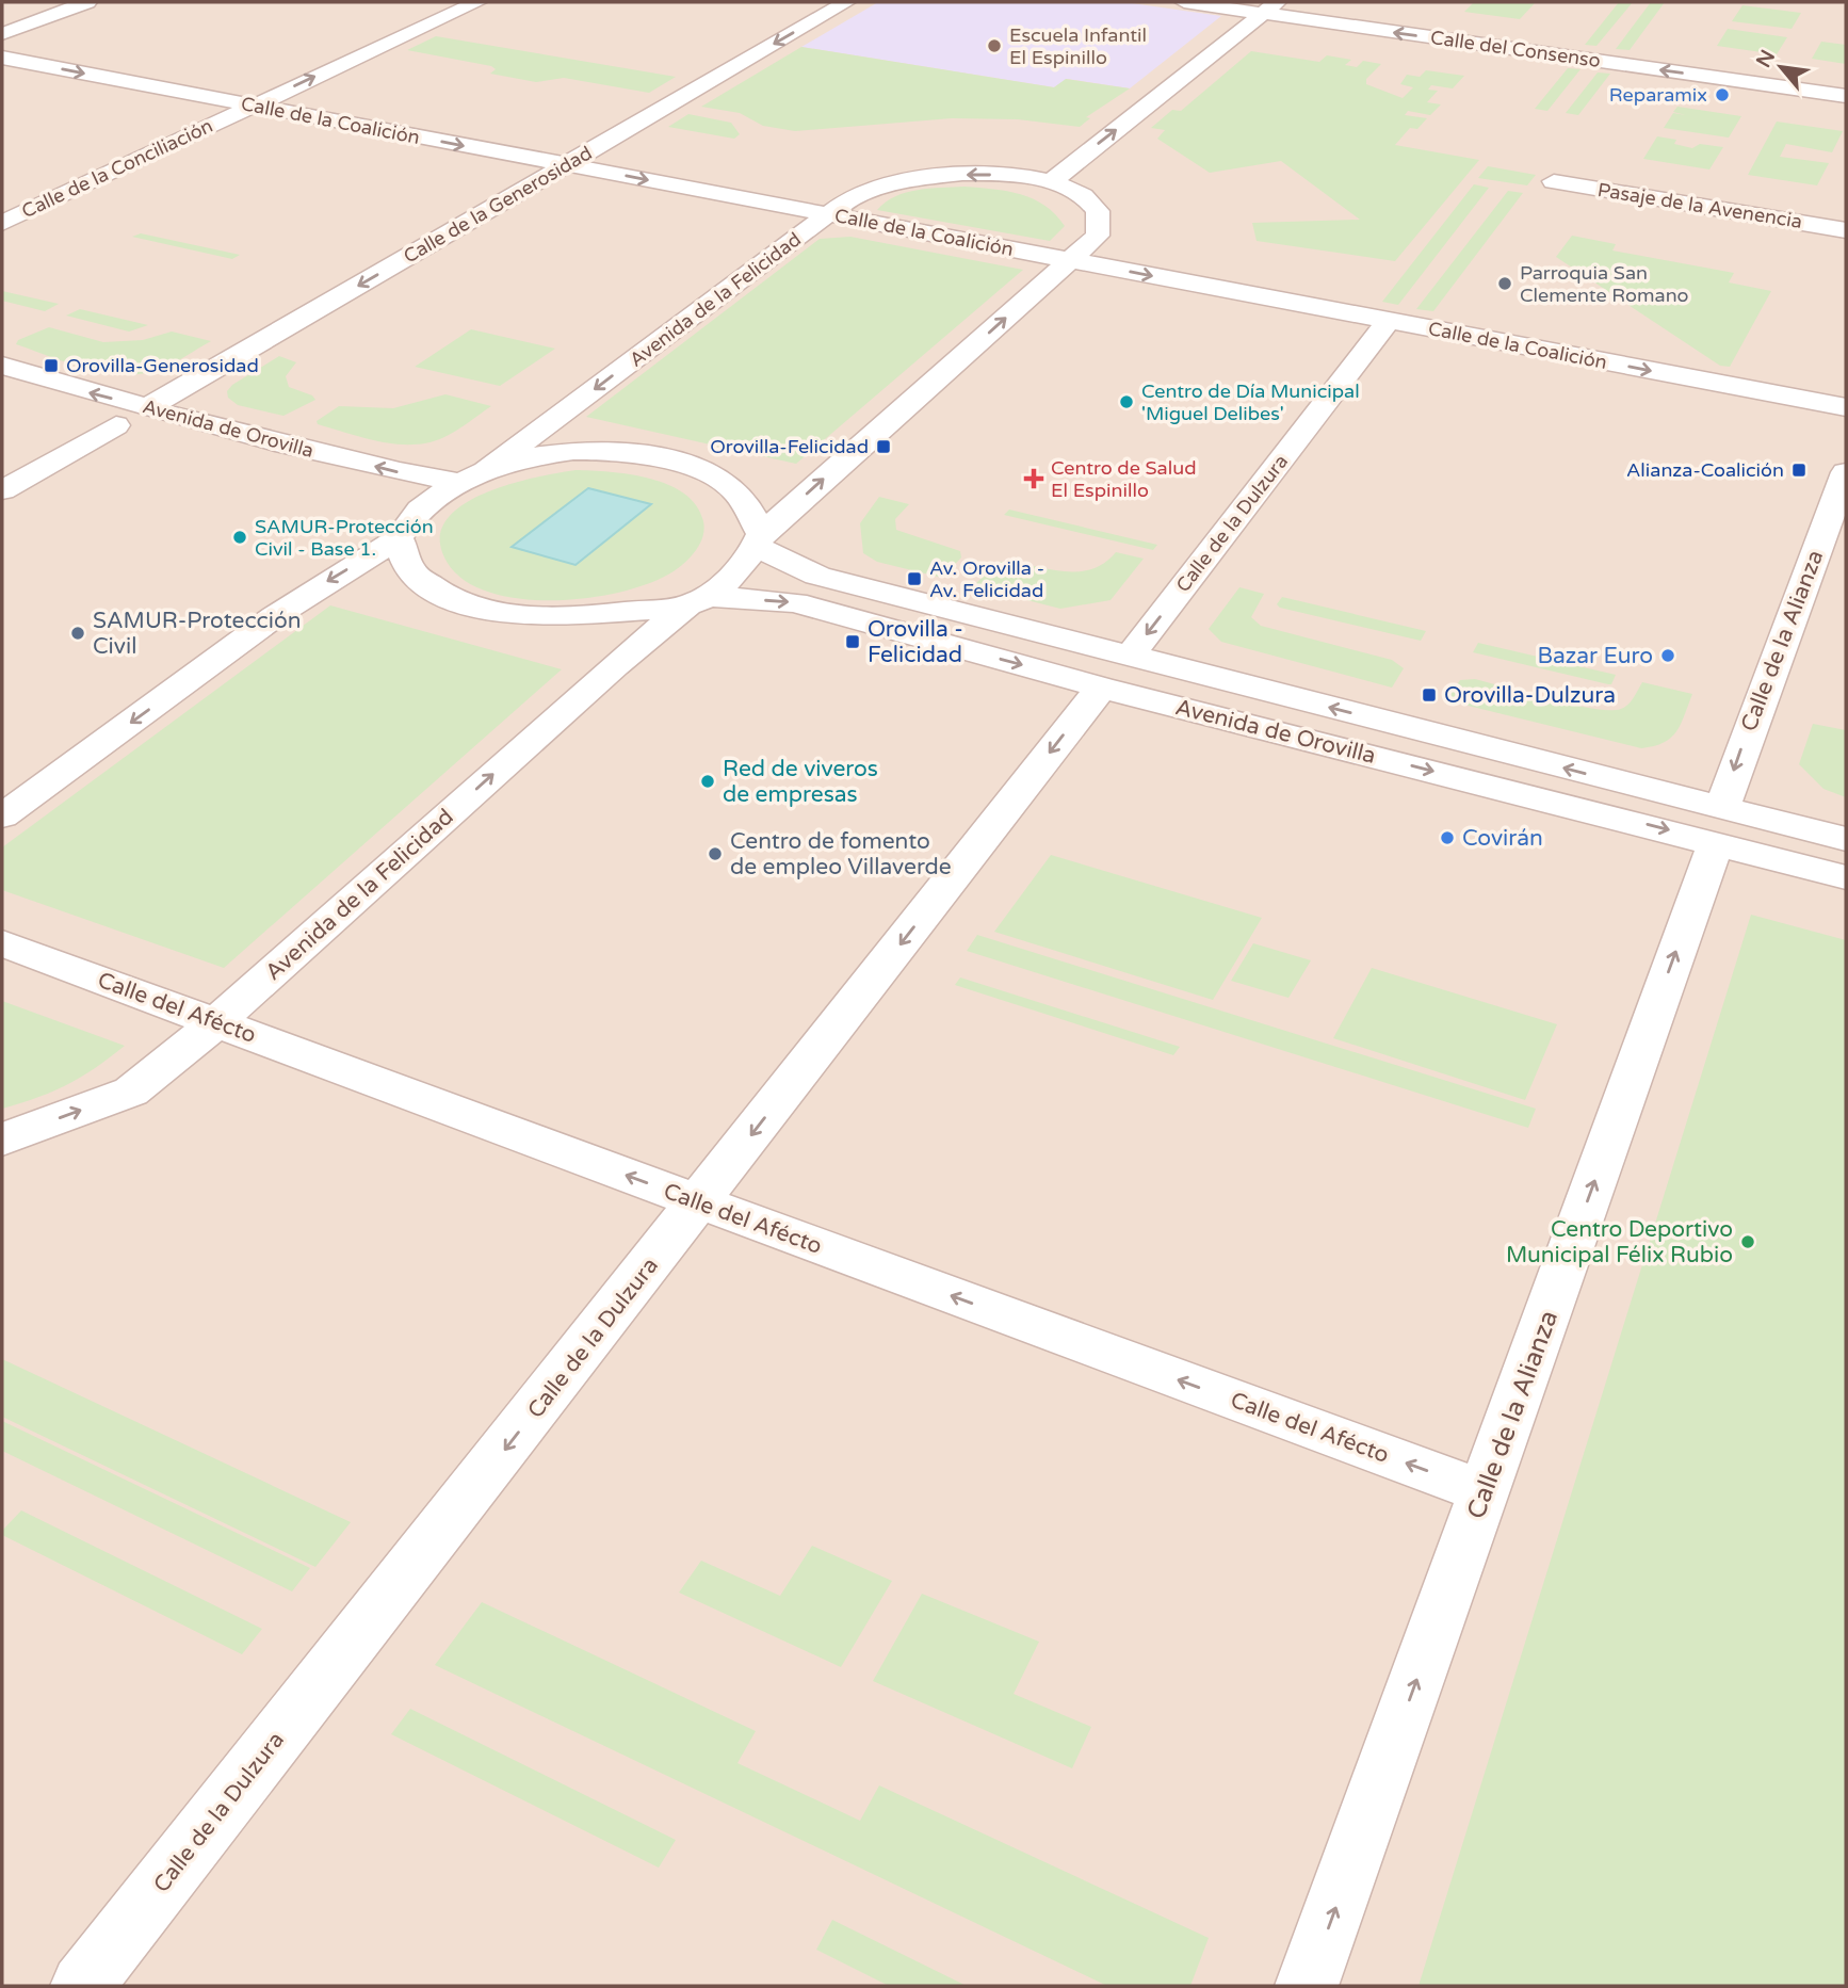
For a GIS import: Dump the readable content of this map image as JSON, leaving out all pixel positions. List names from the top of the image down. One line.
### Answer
{"streets":{"street":["Calle del Consenso","Calle de la Coalición","Calle de la Conciliación","Calle de la Generosidad","Pasaje de la Avenencia","Avenida de la Felicidad","Avenida de Orovilla","Calle de la Dulzura","Calle de la Alianza","Calle del Afécto"]},"crossings":[["Calle de la Coalición","Calle de la Conciliación"],["Calle de la Coalición","Calle de la Generosidad"],["Calle de la Coalición","Avenida de la Felicidad"],["Calle de la Coalición","Calle de la Dulzura"],["Calle de la Generosidad","Avenida de Orovilla"],["Avenida de la Felicidad","Avenida de Orovilla"],["Avenida de la Felicidad","Calle del Afécto"],["Avenida de Orovilla","Calle de la Dulzura"],["Avenida de Orovilla","Calle de la Alianza"],["Calle de la Dulzura","Calle del Afécto"],["Calle de la Alianza","Calle del Afécto"]],"one_way":["Calle del Consenso","Calle de la Coalición","Calle de la Conciliación","Calle de la Dulzura","Calle del Afécto"],"places":{"other":["Escuela Infantil El Espinillo","Reparamix","Parroquia San Clemente Romano","Centro de Día Municipal 'Miguel Delibes'","SAMUR-Protección Civil - Base 1.","SAMUR-Protección Civil","Bazar Euro","Red de viveros de empresas","Covirán","Centro de fomento de empleo Villaverde","Centro Deportivo Municipal Félix Rubio"],"transit":["Orovilla-Generosidad","Orovilla-Felicidad","Alianza-Coalición","Av. Orovilla - Av. Felicidad","Orovilla - Felicidad","Orovilla-Dulzura"],"health":["Centro de Salud El Espinillo"]},"north":"top left"}
